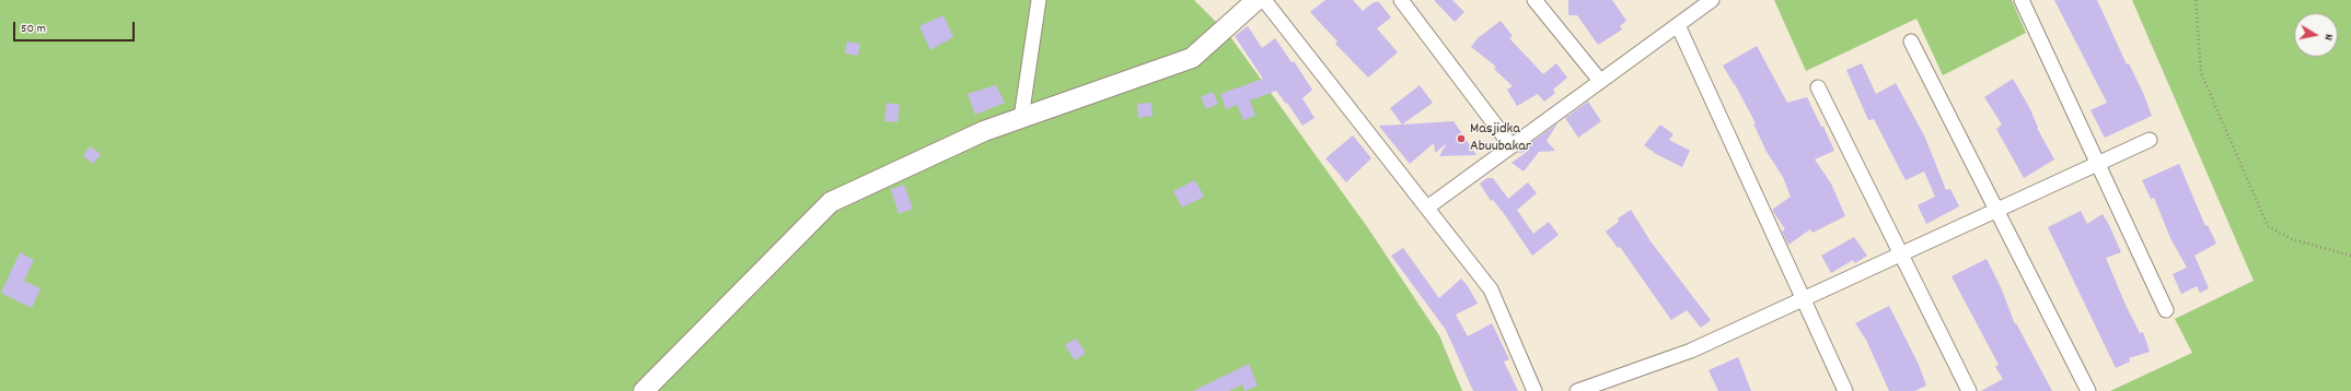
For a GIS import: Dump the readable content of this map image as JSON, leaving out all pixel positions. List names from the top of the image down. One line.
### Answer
{"places":["Masjidka Abuubakar"],"scale_bar":"50 m","north":"right"}
